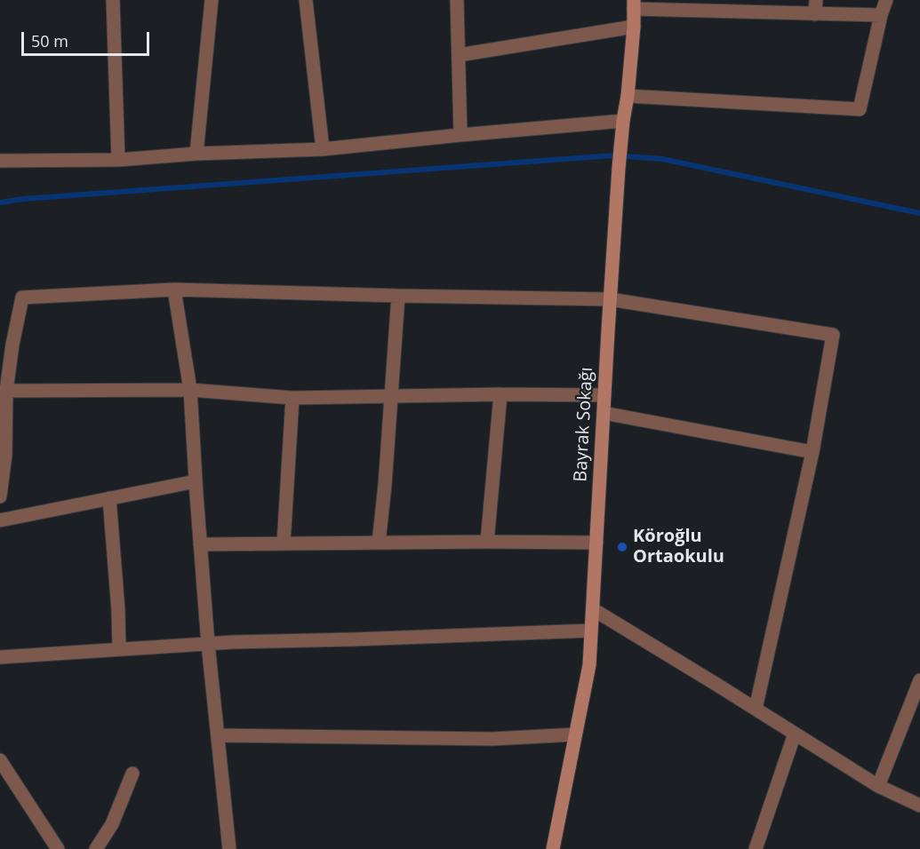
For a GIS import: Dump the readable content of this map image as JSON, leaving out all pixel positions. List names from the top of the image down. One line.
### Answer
{"streets":{"main road":["Bayrak Sokağı"]},"places":["Köroğlu Ortaokulu"],"scale_bar":"50 m"}
